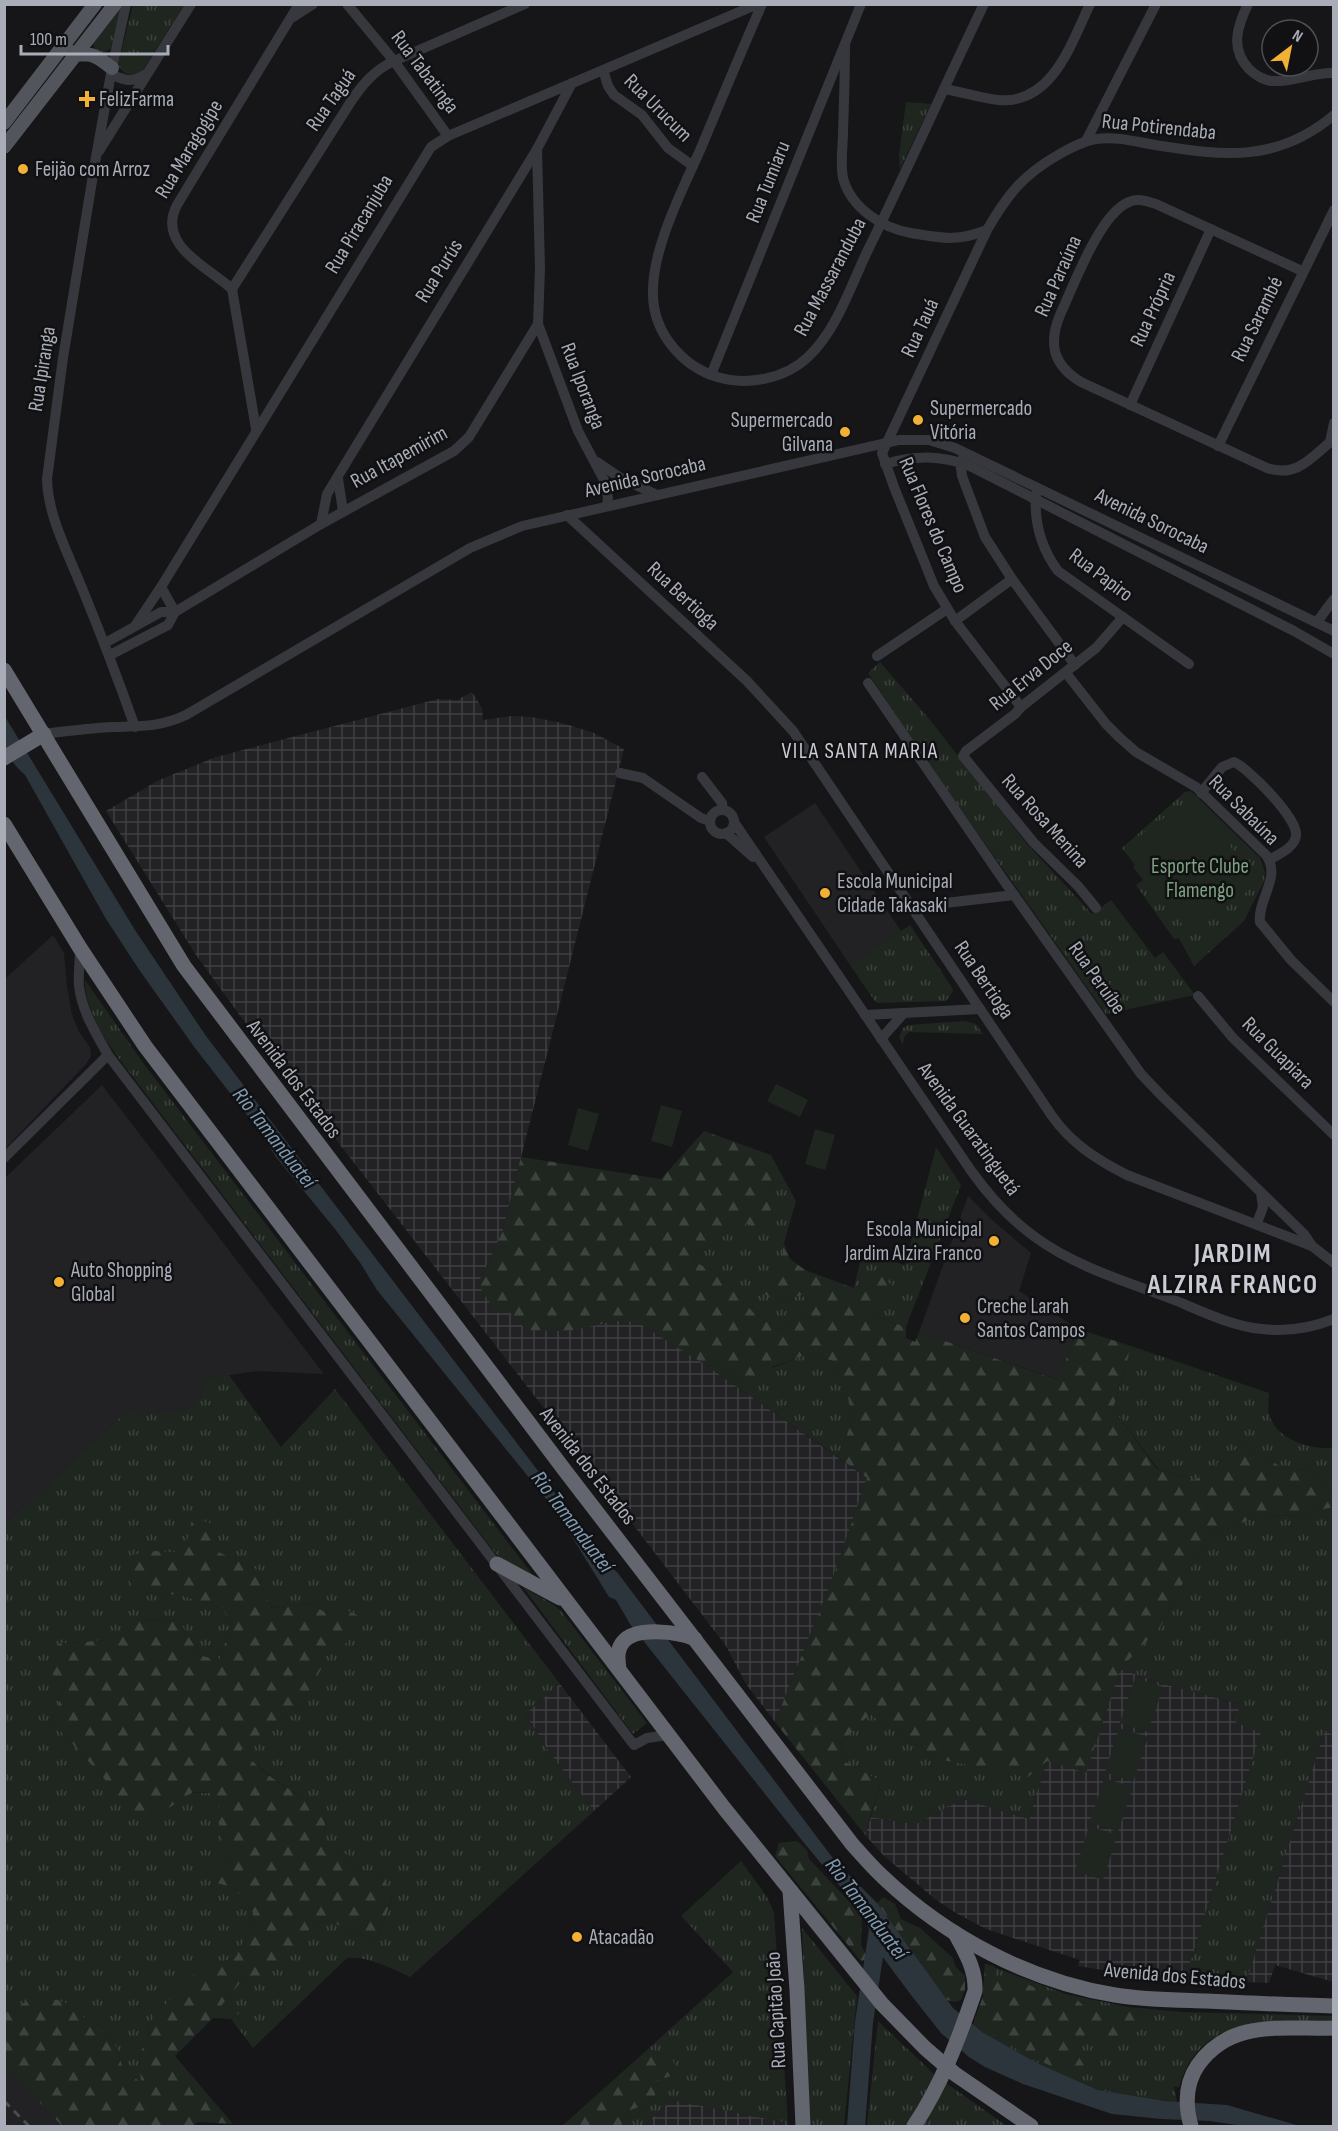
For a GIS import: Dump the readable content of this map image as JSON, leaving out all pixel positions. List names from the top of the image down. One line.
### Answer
{"streets":{"highway":["Avenida dos Estados","Rua Capitão João"],"street":["Rua Tabatinga","Rua Taguá","Rua Urucum","Rua Potirendaba","Rua Maragogipe","Rua Tumiaru","Rua Piracanjuba","Rua Purús","Rua Paraúna","Rua Massaranduba","Rua Própria","Rua Sarambé","Rua Tauá","Rua Ipiranga","Rua Iporanga","Rua Itapemirim","Avenida Sorocaba","Rua Flores do Campo","Rua Papiro","Rua Bertioga","Rua Erva Doce","Rua Sabaúna","Rua Rosa Menina","Rua Peruíbe","Rua Guapiara","Avenida Guaratinguetá"]},"crossings":[["Rua Tabatinga","Rua Taguá"],["Rua Tabatinga","Rua Piracanjuba"],["Rua Taguá","Rua Maragogipe"],["Rua Urucum","Rua Piracanjuba"],["Rua Urucum","Rua Massaranduba"],["Rua Potirendaba","Rua Tauá"],["Rua Tumiaru","Rua Massaranduba"],["Rua Piracanjuba","Rua Purús"],["Rua Piracanjuba","Rua Massaranduba"],["Rua Piracanjuba","Rua Itapemirim"],["Rua Purús","Rua Itapemirim"],["Rua Paraúna","Rua Própria"],["Rua Paraúna","Rua Sarambé"],["Rua Tauá","Avenida Sorocaba"],["Rua Tauá","Rua Flores do Campo"],["Rua Ipiranga","Rua Itapemirim"],["Rua Ipiranga","Avenida Sorocaba"],["Rua Iporanga","Rua Itapemirim"],["Rua Iporanga","Avenida Sorocaba"],["Avenida Sorocaba","Rua Flores do Campo"],["Avenida Sorocaba","Rua Papiro"],["Avenida Sorocaba","Rua Bertioga"],["Avenida Sorocaba","Avenida dos Estados"],["Rua Flores do Campo","Rua Erva Doce"],["Rua Papiro","Rua Erva Doce"],["Rua Bertioga","Rua Peruíbe"],["Rua Erva Doce","Rua Sabaúna"],["Rua Erva Doce","Rua Rosa Menina"]],"districts":["VILA SANTA MARIA","JARDIM ALZIRA FRANCO"],"water":["Rio Tamanduateí"],"parks":["Esporte Clube Flamengo"],"places":{"health":["FelizFarma"],"other":["Feijão com Arroz","Supermercado Vitória","Supermercado Gilvana","Escola Municipal Cidade Takasaki","Escola Municipal Jardim Alzira Franco","Auto Shopping Global","Creche Larah Santos Campos","Atacadão"]},"scale_bar":"100 m","north":"top right"}
